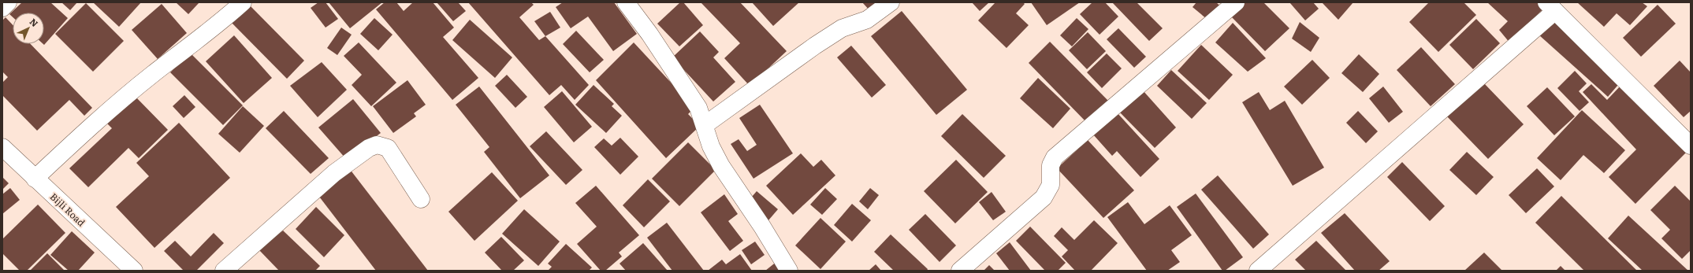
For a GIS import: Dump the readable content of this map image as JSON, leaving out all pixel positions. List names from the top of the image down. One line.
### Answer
{"streets":{"street":["Bijli Road"]},"north":"top right"}
